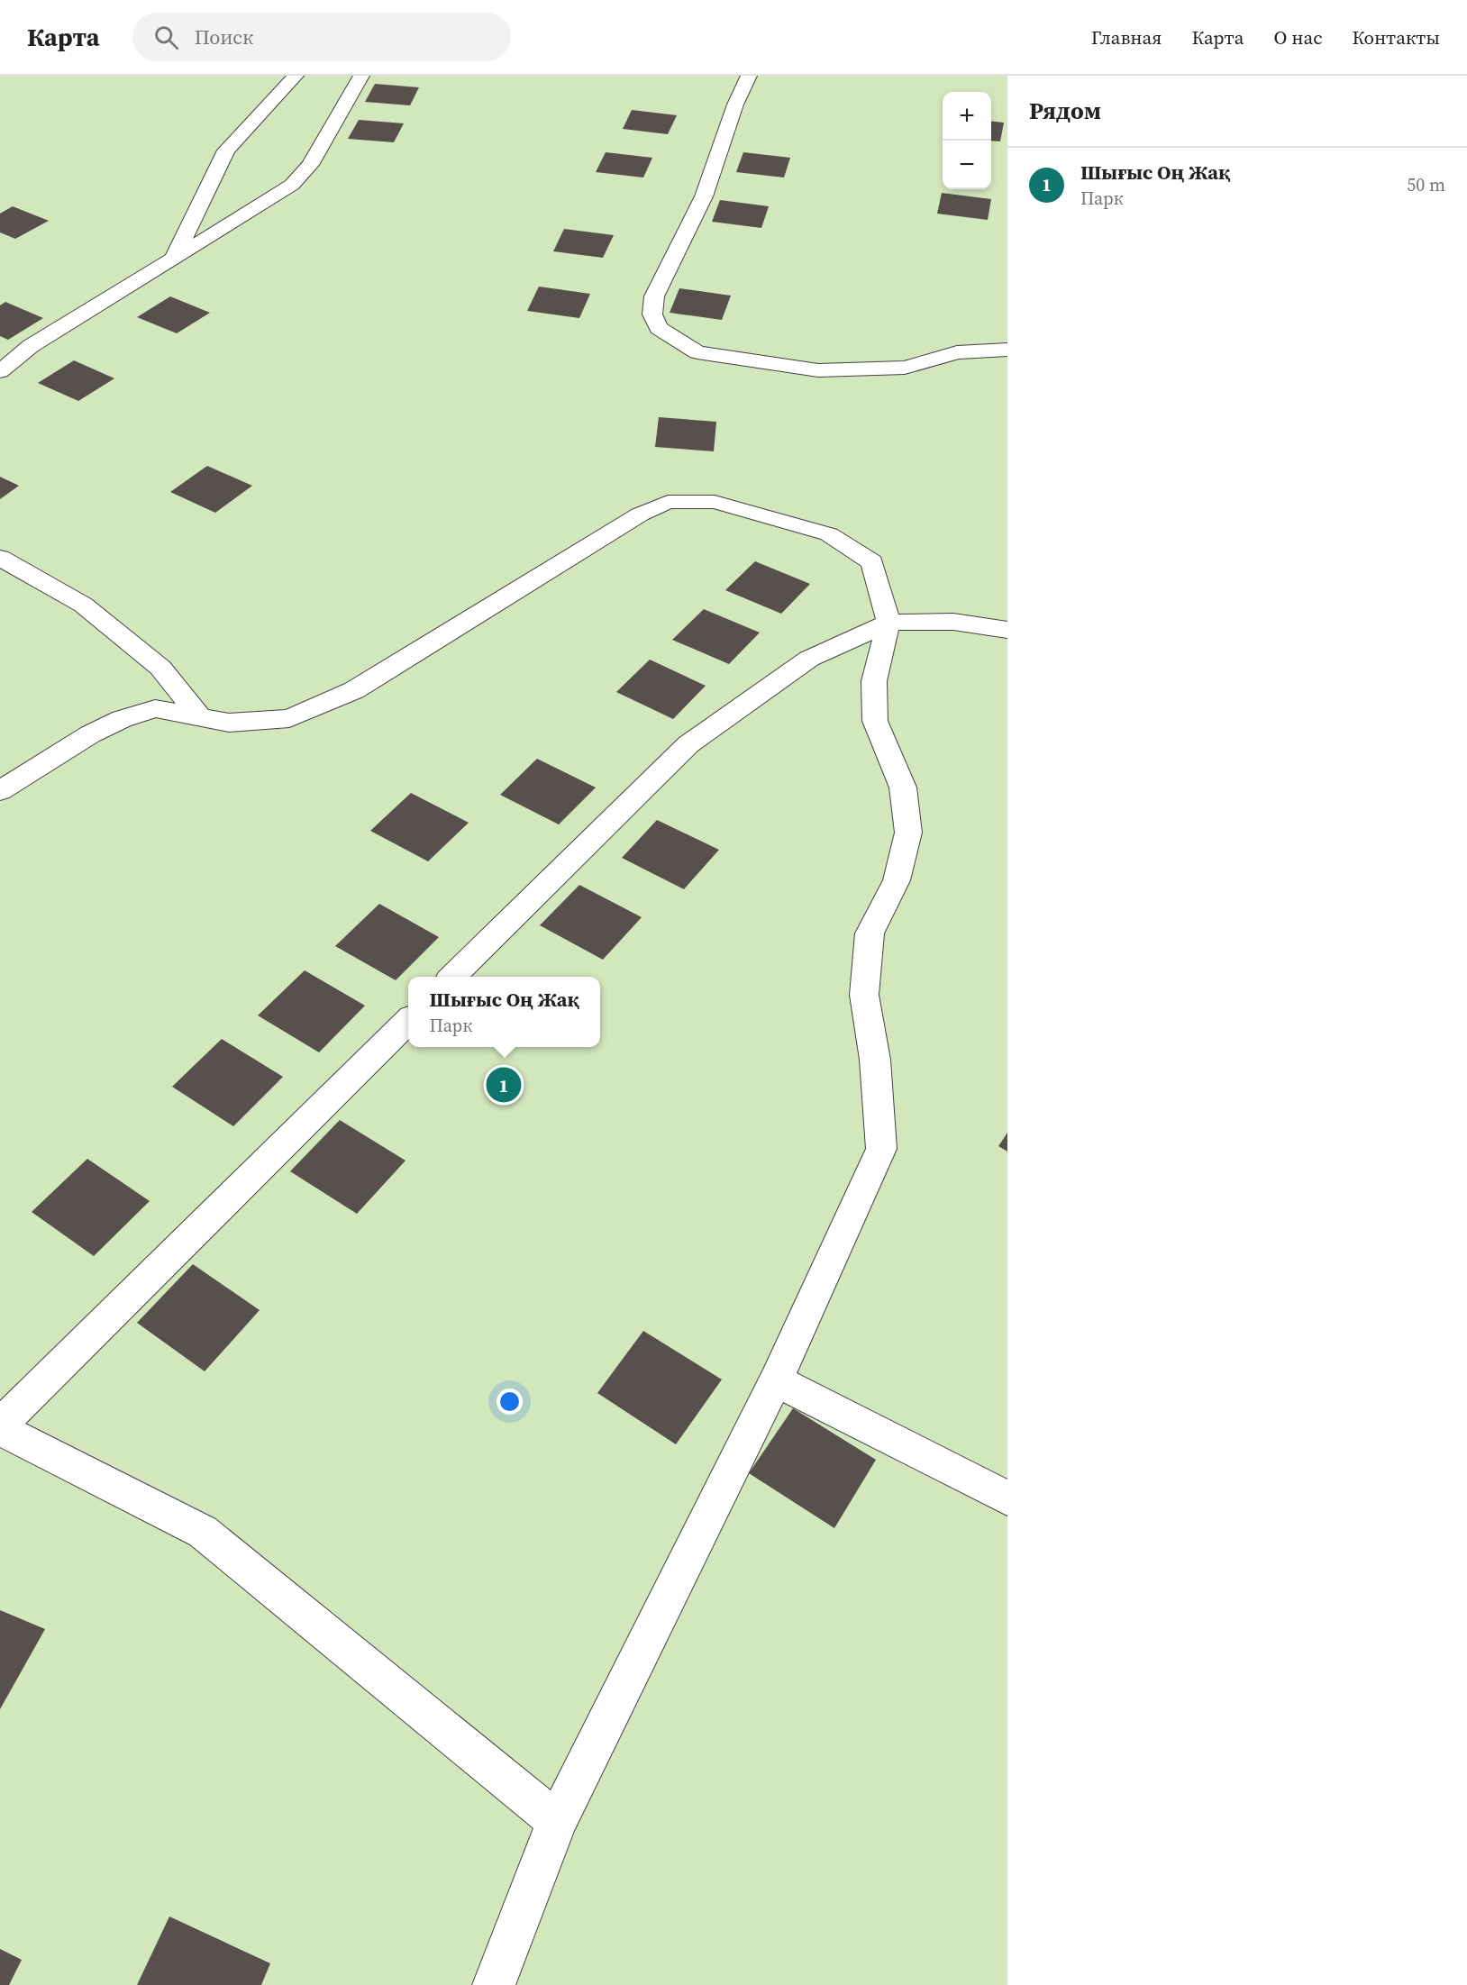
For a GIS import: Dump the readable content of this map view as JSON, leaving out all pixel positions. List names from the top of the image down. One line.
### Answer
{"page":{"header":"Карта","search":"Поиск","nav":["Главная","Карта","О нас","Контакты"],"heading":"Рядом","map_buttons":["+","−"],"list":[{"mark":"1","name":"Шығыс Оң Жақ","note":"Парк","value":"50 m"}],"popup":["Шығыс Оң Жақ","Парк"],"pins":"1"}}
